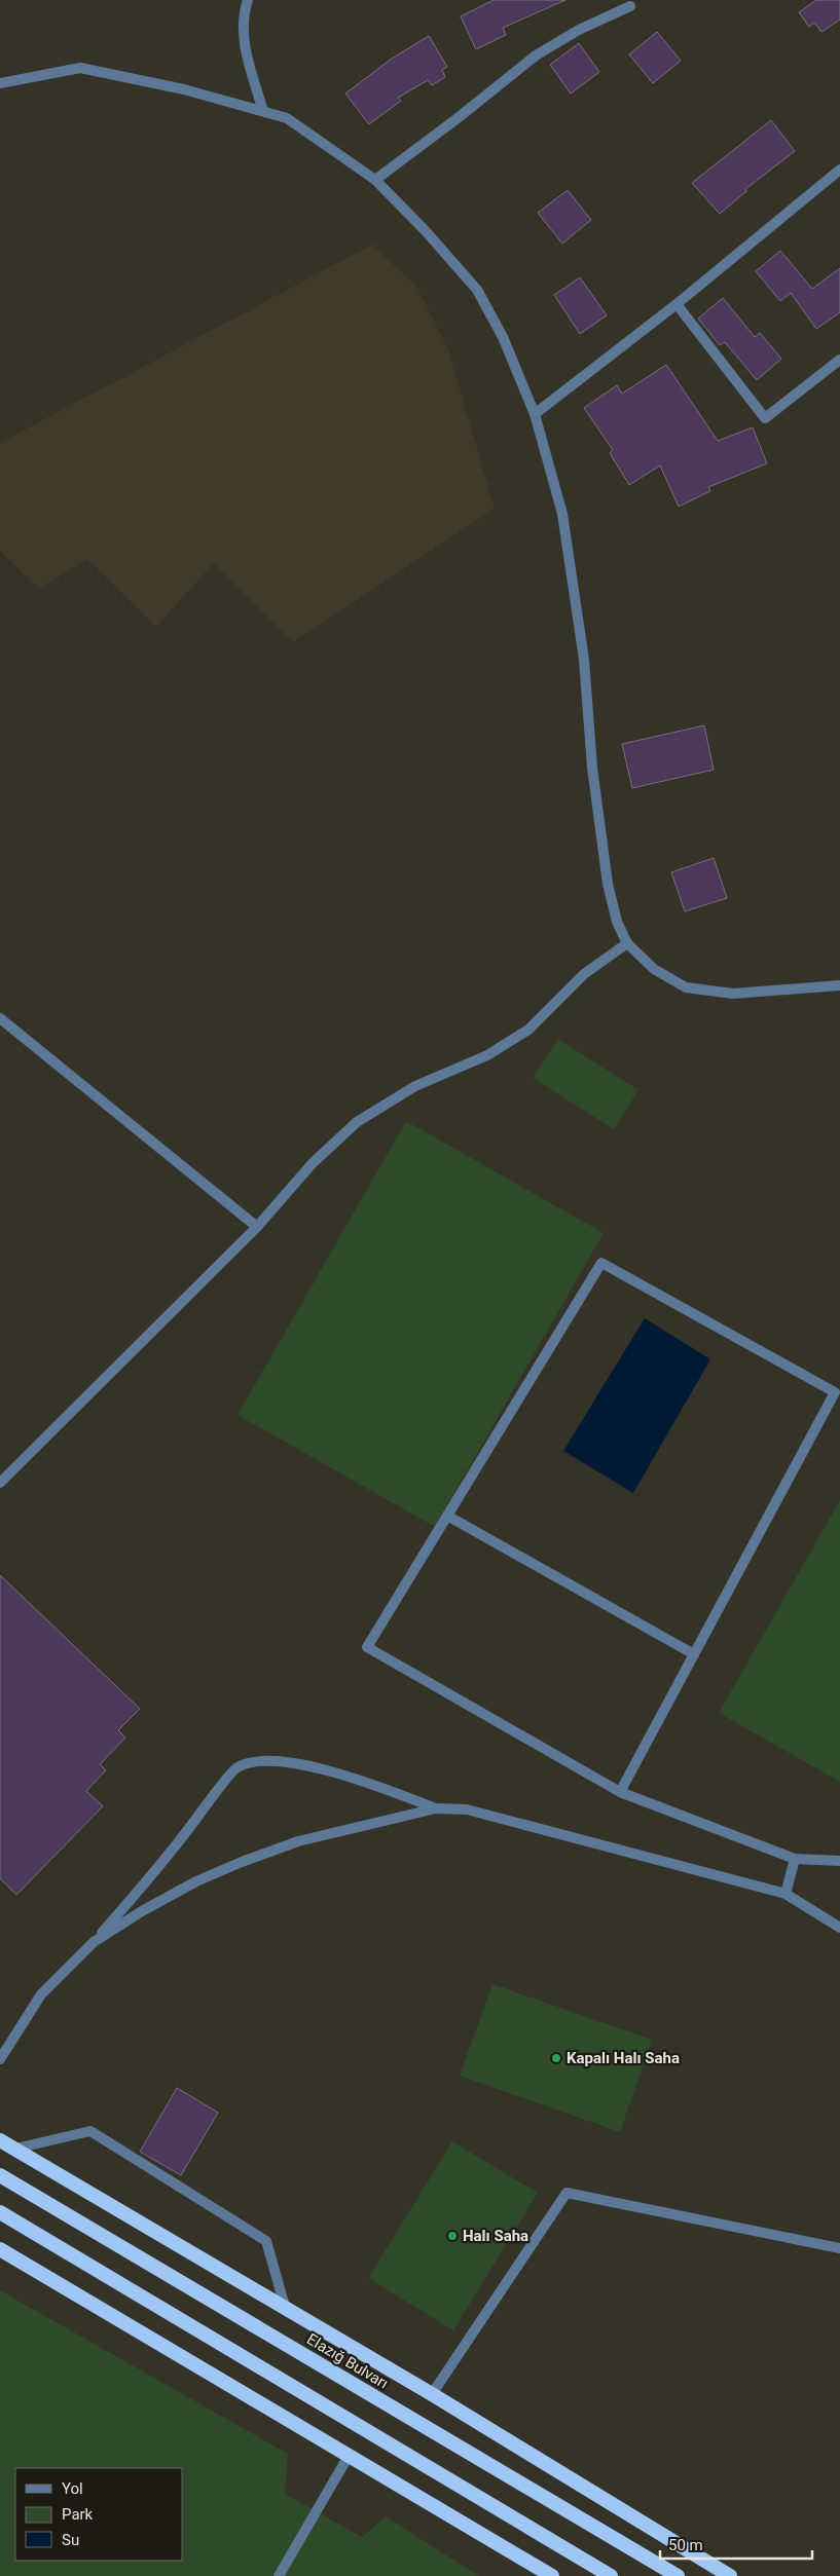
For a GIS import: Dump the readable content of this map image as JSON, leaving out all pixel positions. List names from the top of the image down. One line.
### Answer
{"streets":{"highway":["Elazığ Bulvarı"]},"places":["Kapalı Halı Saha","Halı Saha"],"legend":["Yol","Park","Su"],"scale_bar":"50 m"}
